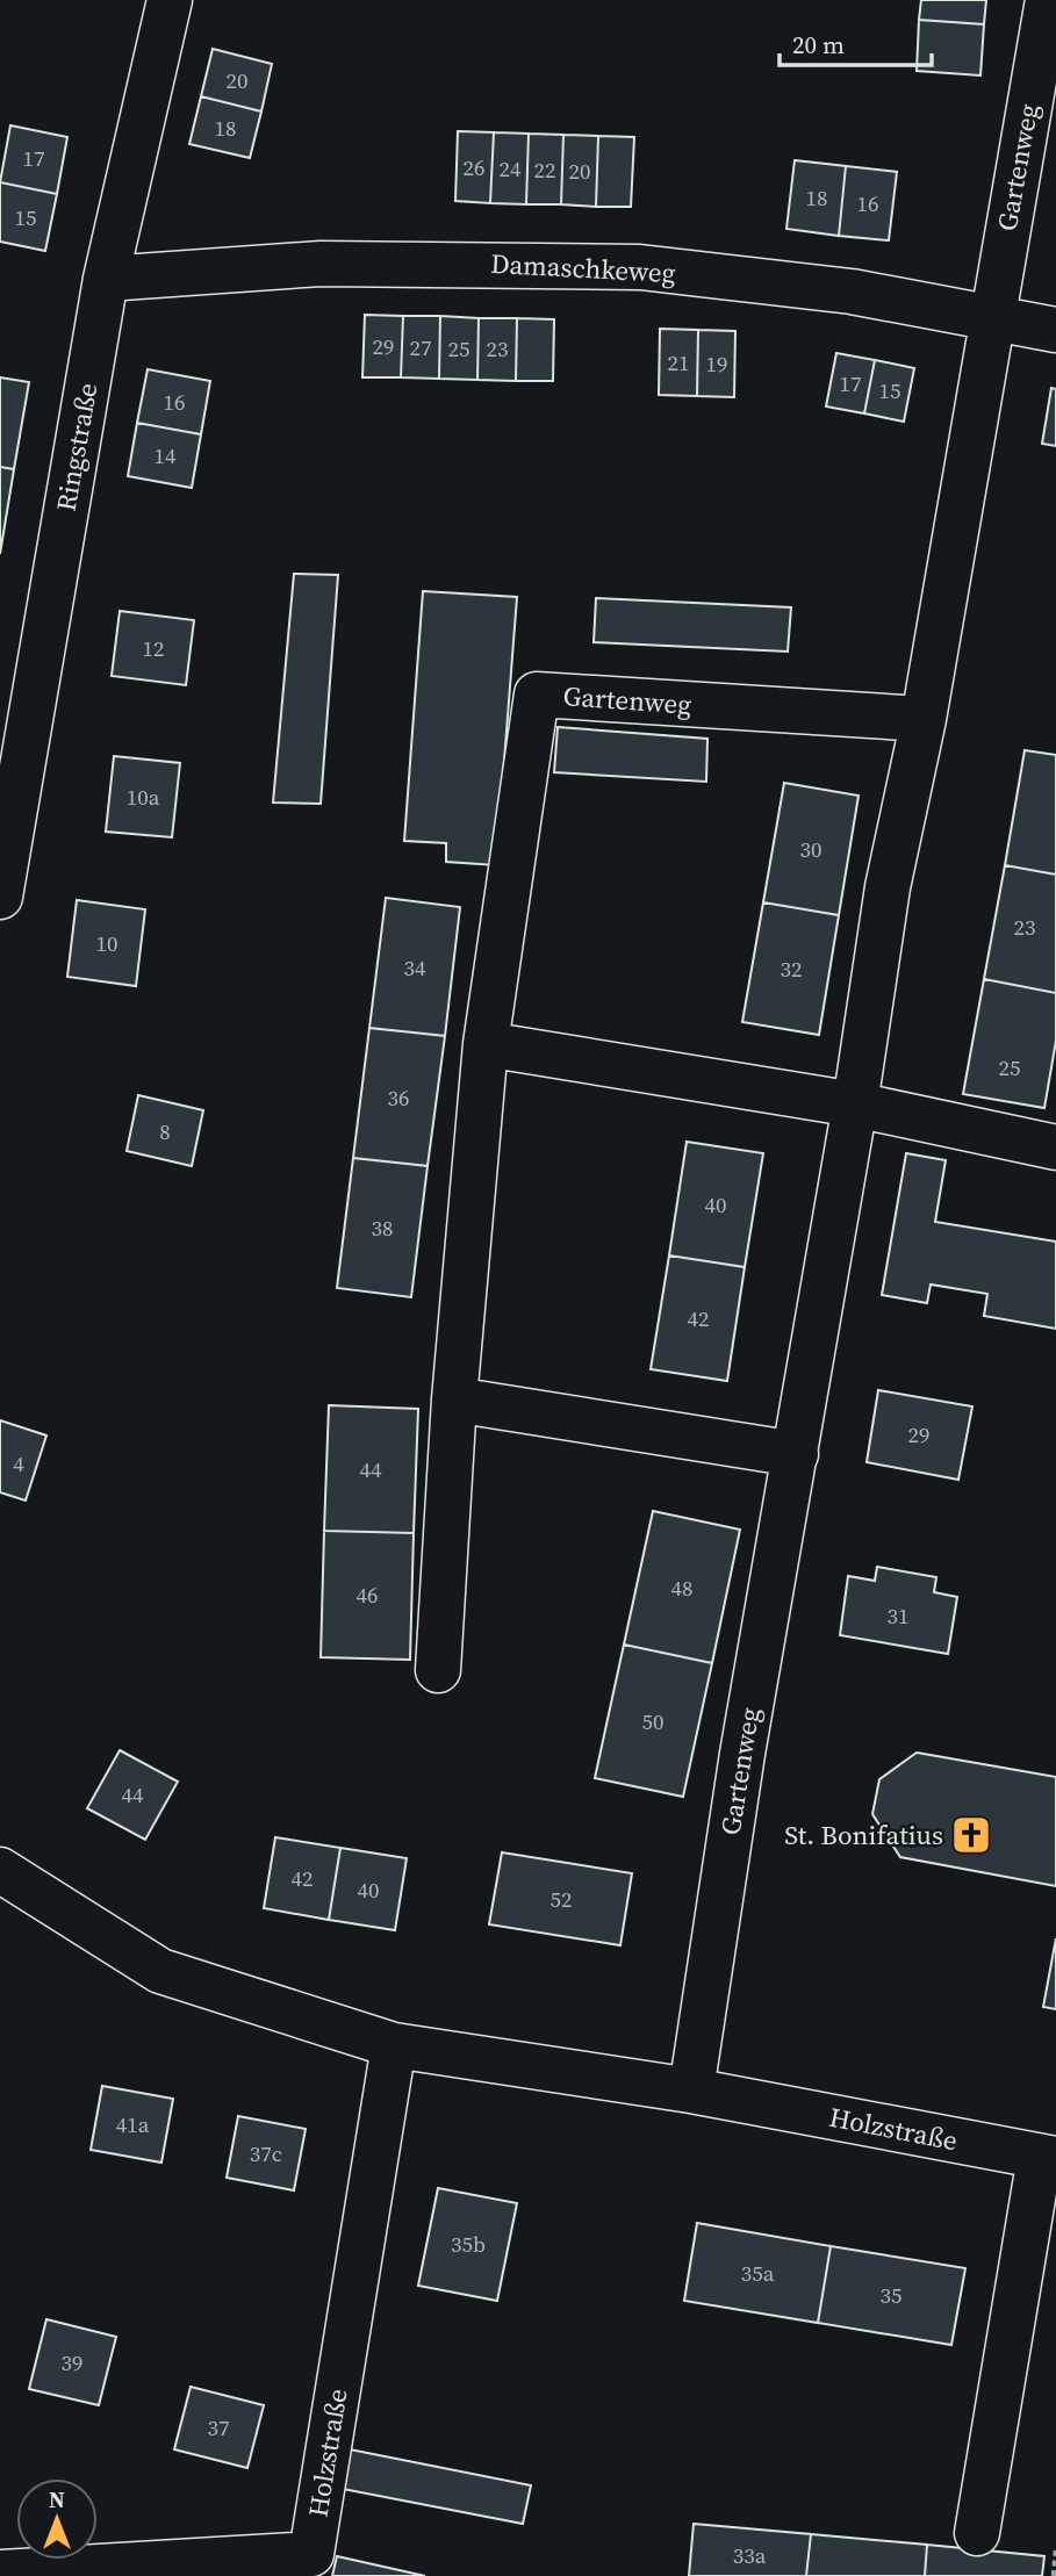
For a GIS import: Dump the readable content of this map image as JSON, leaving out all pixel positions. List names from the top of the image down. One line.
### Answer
{"streets":{"street":["Gartenweg","Damaschkeweg","Ringstraße","Holzstraße"]},"crossings":[["Gartenweg","Damaschkeweg"],["Gartenweg","Holzstraße"],["Damaschkeweg","Ringstraße"]],"places":{"church":["St. Bonifatius"]},"house_numbers":["20","18","17","26","24","22","20","18","16","15","29","27","25","23","21","19","17","15","16","14","12","10a","30","23","10","34","32","25","36","8","40","38","42","29","4","44","48","46","31","50","44","42","40","52","41a","37c","35b","35a","35","39","37","33a"],"scale_bar":"20 m","north":"top"}
